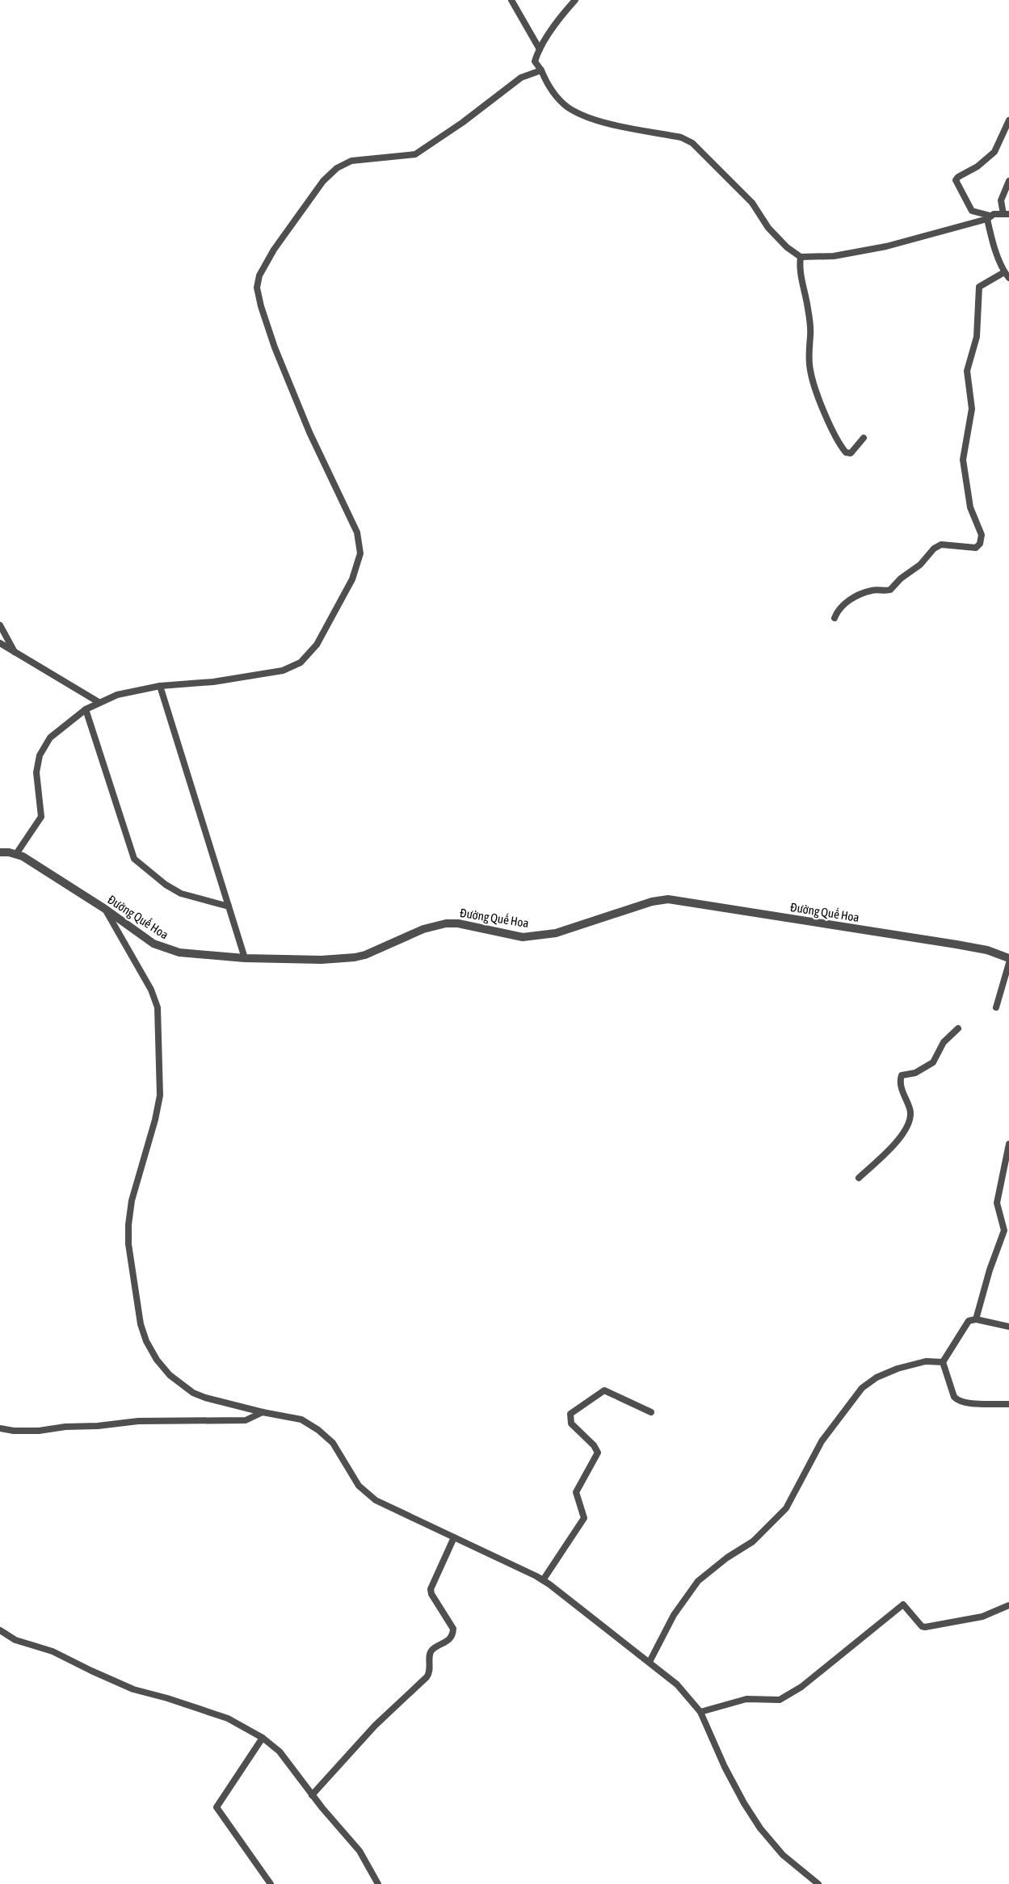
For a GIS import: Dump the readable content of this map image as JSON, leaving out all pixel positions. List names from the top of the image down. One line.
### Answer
{"streets":{"street":["Đường Quế Hoa"]}}
